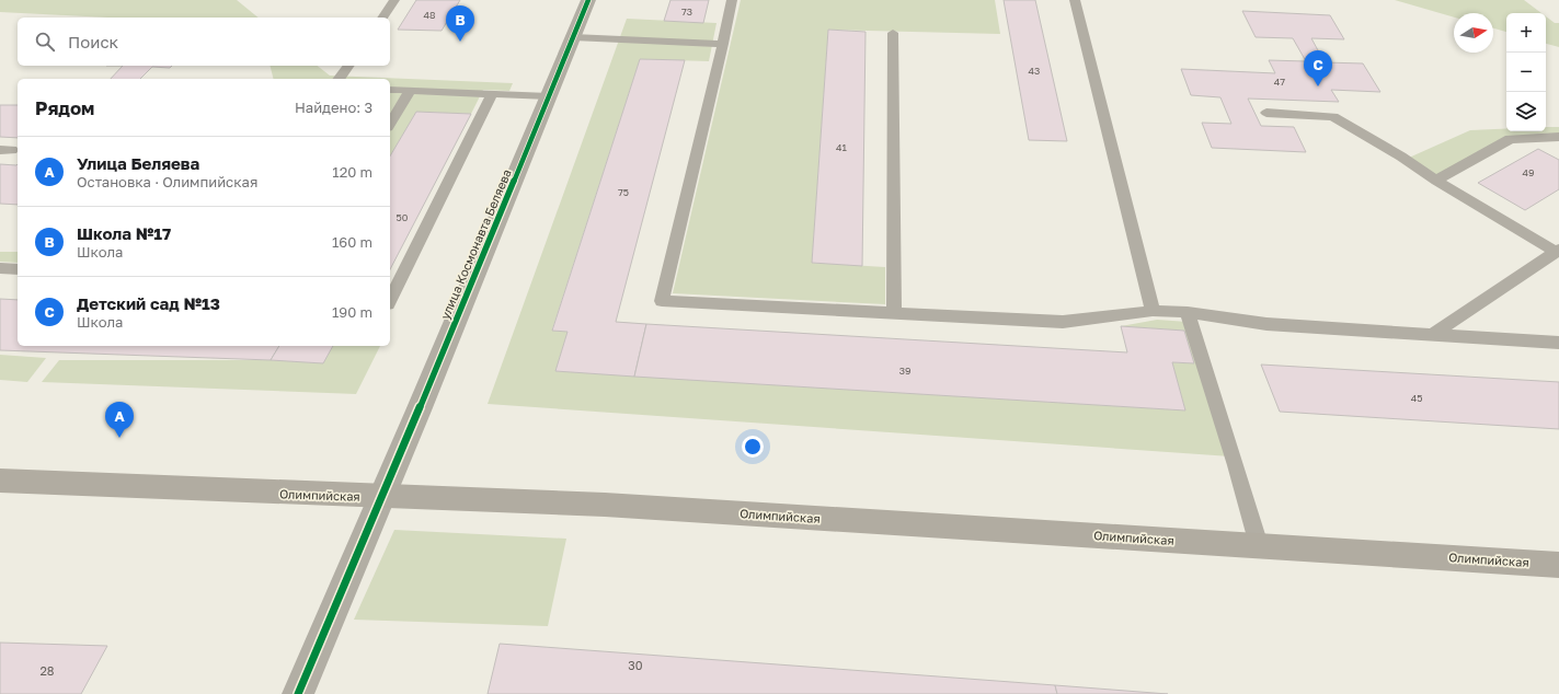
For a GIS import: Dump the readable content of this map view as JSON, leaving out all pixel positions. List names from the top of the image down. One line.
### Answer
{"streets":{"main road":["Олимпийская"],"street":["улица Космонавта Беляева"]},"crossings":[["улица Космонавта Беляева","Олимпийская"]],"house_numbers":["73","48","43","47","41","49","75","50","39","45","30","28"],"north":"right","page":{"pins":["B","C","A"],"map_buttons":["+","−"],"search":"Поиск","heading":["Рядом","Найдено: 3"],"list":[{"mark":"A","name":"Улица Беляева","note":"Остановка · Олимпийская","value":"120 m"},{"mark":"B","name":"Школа №17","note":"Школа","value":"160 m"},{"mark":"C","name":"Детский сад №13","note":"Школа","value":"190 m"}]}}
